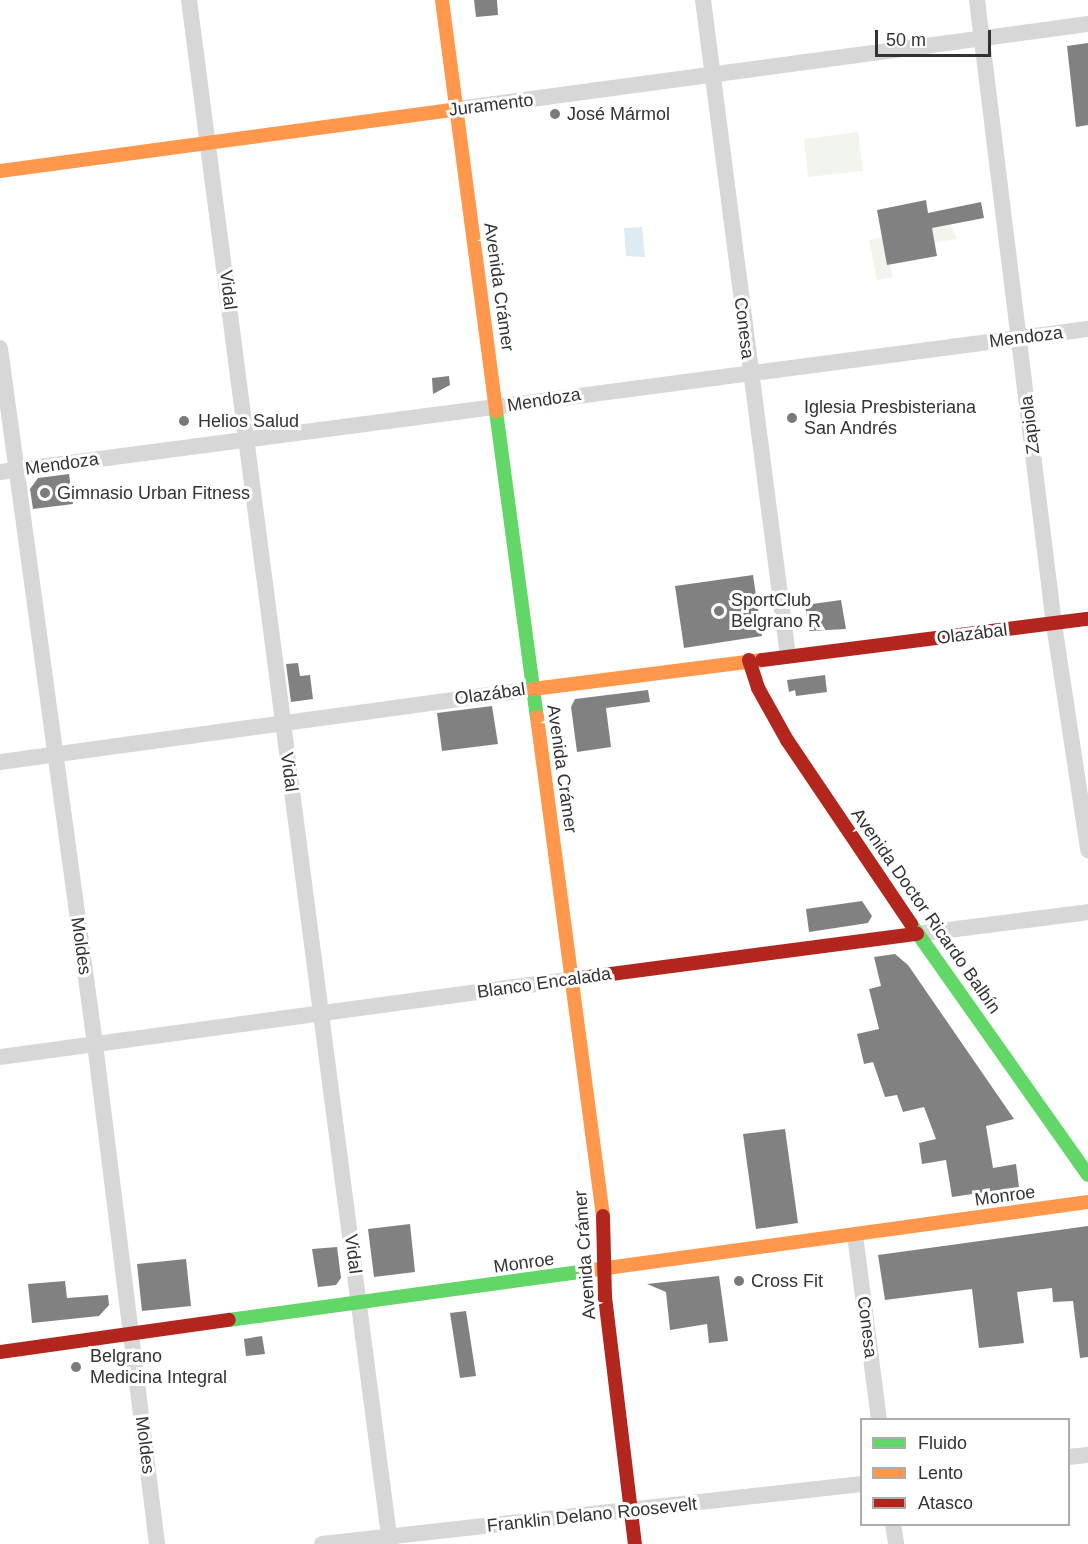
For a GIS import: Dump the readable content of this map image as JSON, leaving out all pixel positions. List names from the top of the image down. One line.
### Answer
{"streets":{"main road":["Juramento","Avenida Crámer","Olazábal","Avenida Doctor Ricardo Balbín","Blanco Encalada","Monroe"],"street":["Vidal","Conesa","Mendoza","Zapiola","Moldes","Franklin Delano Roosevelt"]},"crossings":[["Juramento","Avenida Crámer"],["Juramento","Vidal"],["Juramento","Conesa"],["Juramento","Zapiola"],["Avenida Crámer","Mendoza"],["Avenida Crámer","Olazábal"],["Avenida Crámer","Blanco Encalada"],["Avenida Crámer","Monroe"],["Avenida Crámer","Franklin Delano Roosevelt"],["Vidal","Mendoza"],["Vidal","Olazábal"],["Vidal","Blanco Encalada"],["Vidal","Monroe"],["Vidal","Franklin Delano Roosevelt"],["Conesa","Mendoza"],["Conesa","Olazábal"],["Conesa","Monroe"],["Mendoza","Zapiola"],["Mendoza","Moldes"],["Zapiola","Olazábal"],["Olazábal","Avenida Doctor Ricardo Balbín"],["Olazábal","Moldes"],["Avenida Doctor Ricardo Balbín","Blanco Encalada"],["Moldes","Blanco Encalada"],["Moldes","Monroe"]],"places":["José Mármol","Iglesia Presbisteriana San Andrés","Helios Salud","Gimnasio Urban Fitness","SportClub Belgrano R","Cross Fit","Belgrano Medicina Integral"],"legend":["Fluido","Lento","Atasco"],"scale_bar":"50 m"}
